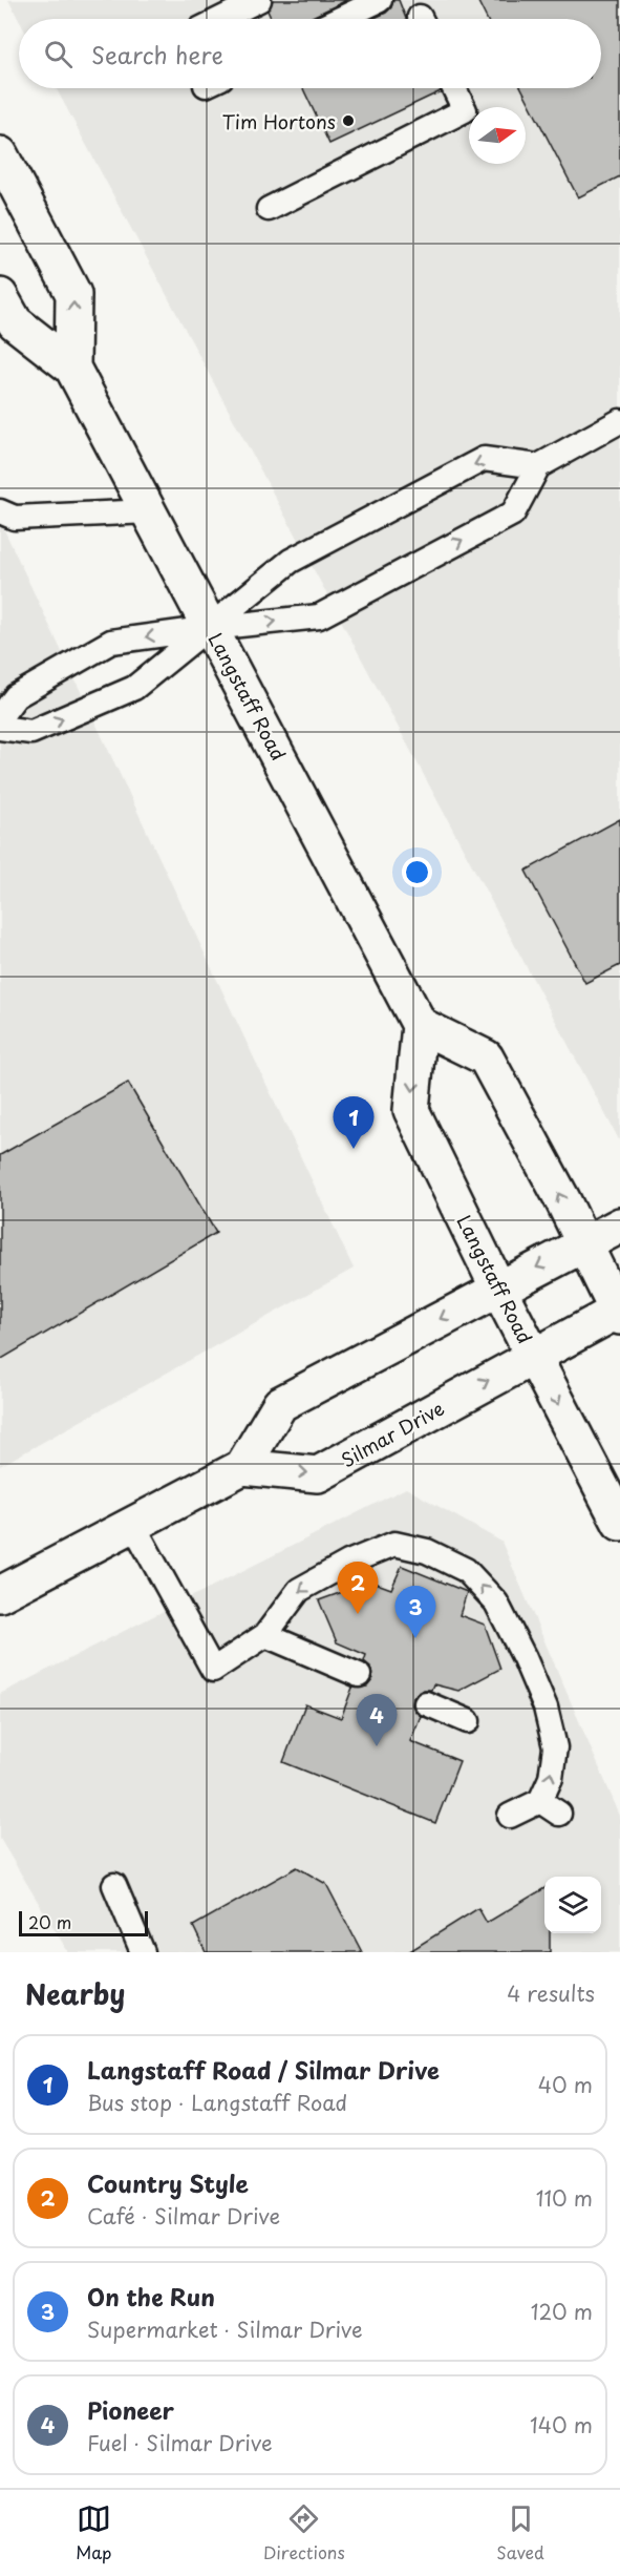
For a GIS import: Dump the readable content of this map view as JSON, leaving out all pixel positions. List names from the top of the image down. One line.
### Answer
{"streets":{"main road":["Langstaff Road","Silmar Drive"]},"crossings":[["Langstaff Road","Silmar Drive"]],"places":["Tim Hortons"],"scale_bar":"20 m","north":"right","page":{"search":"Search here","pins":["1","2","3","4"],"scale":"20 m","heading":["Nearby","4 results"],"list":[{"mark":"1","name":"Langstaff Road / Silmar Drive","note":"Bus stop · Langstaff Road","value":"40 m"},{"mark":"2","name":"Country Style","note":"Café · Silmar Drive","value":"110 m"},{"mark":"3","name":"On the Run","note":"Supermarket · Silmar Drive","value":"120 m"},{"mark":"4","name":"Pioneer","note":"Fuel · Silmar Drive","value":"140 m"}],"nav":["Map","Directions","Saved"]}}
